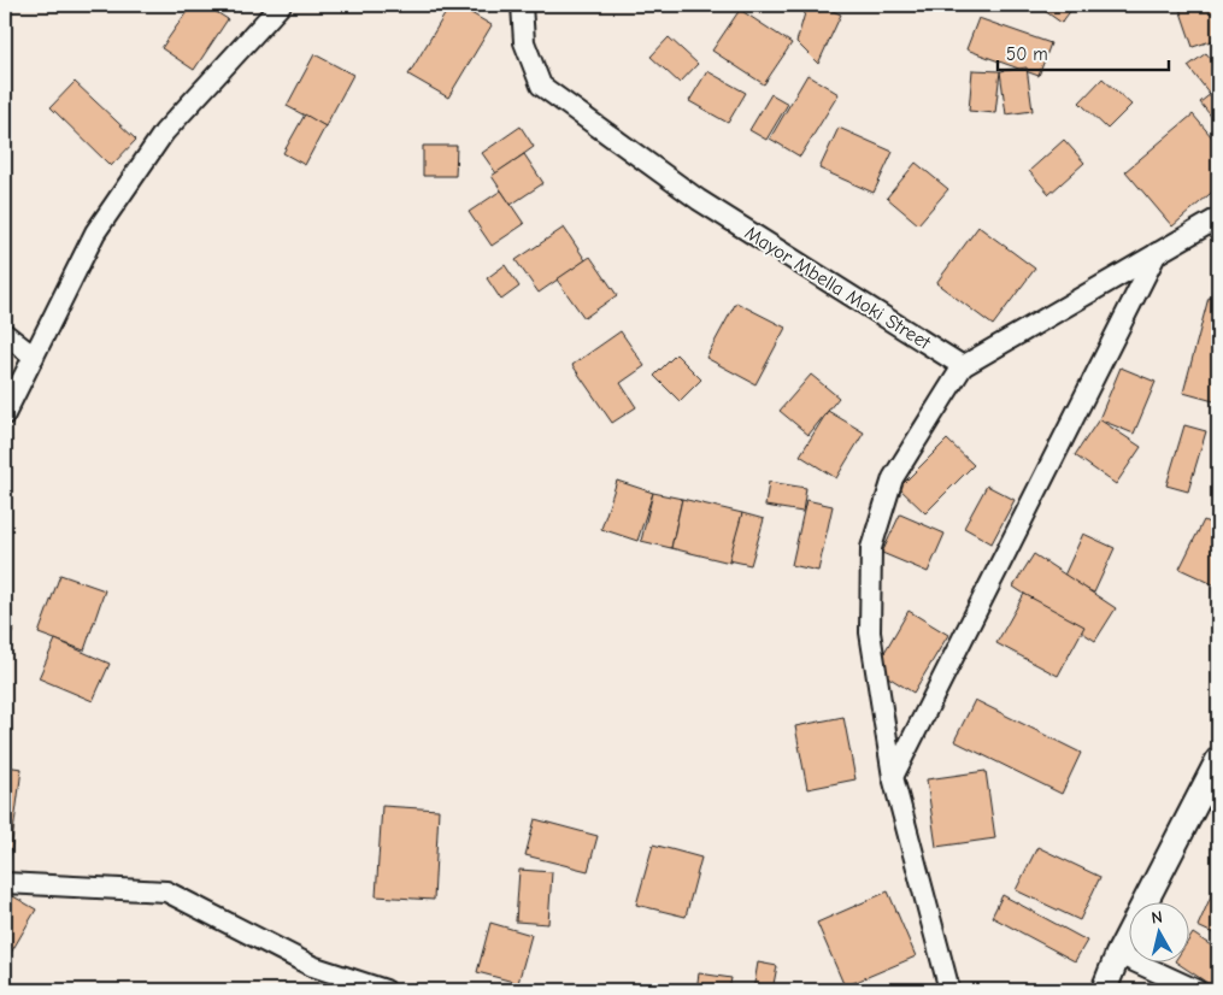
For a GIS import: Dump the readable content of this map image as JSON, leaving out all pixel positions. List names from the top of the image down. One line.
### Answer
{"streets":{"street":["Mayor Mbella Moki Street"]},"scale_bar":"50 m","north":"top"}
